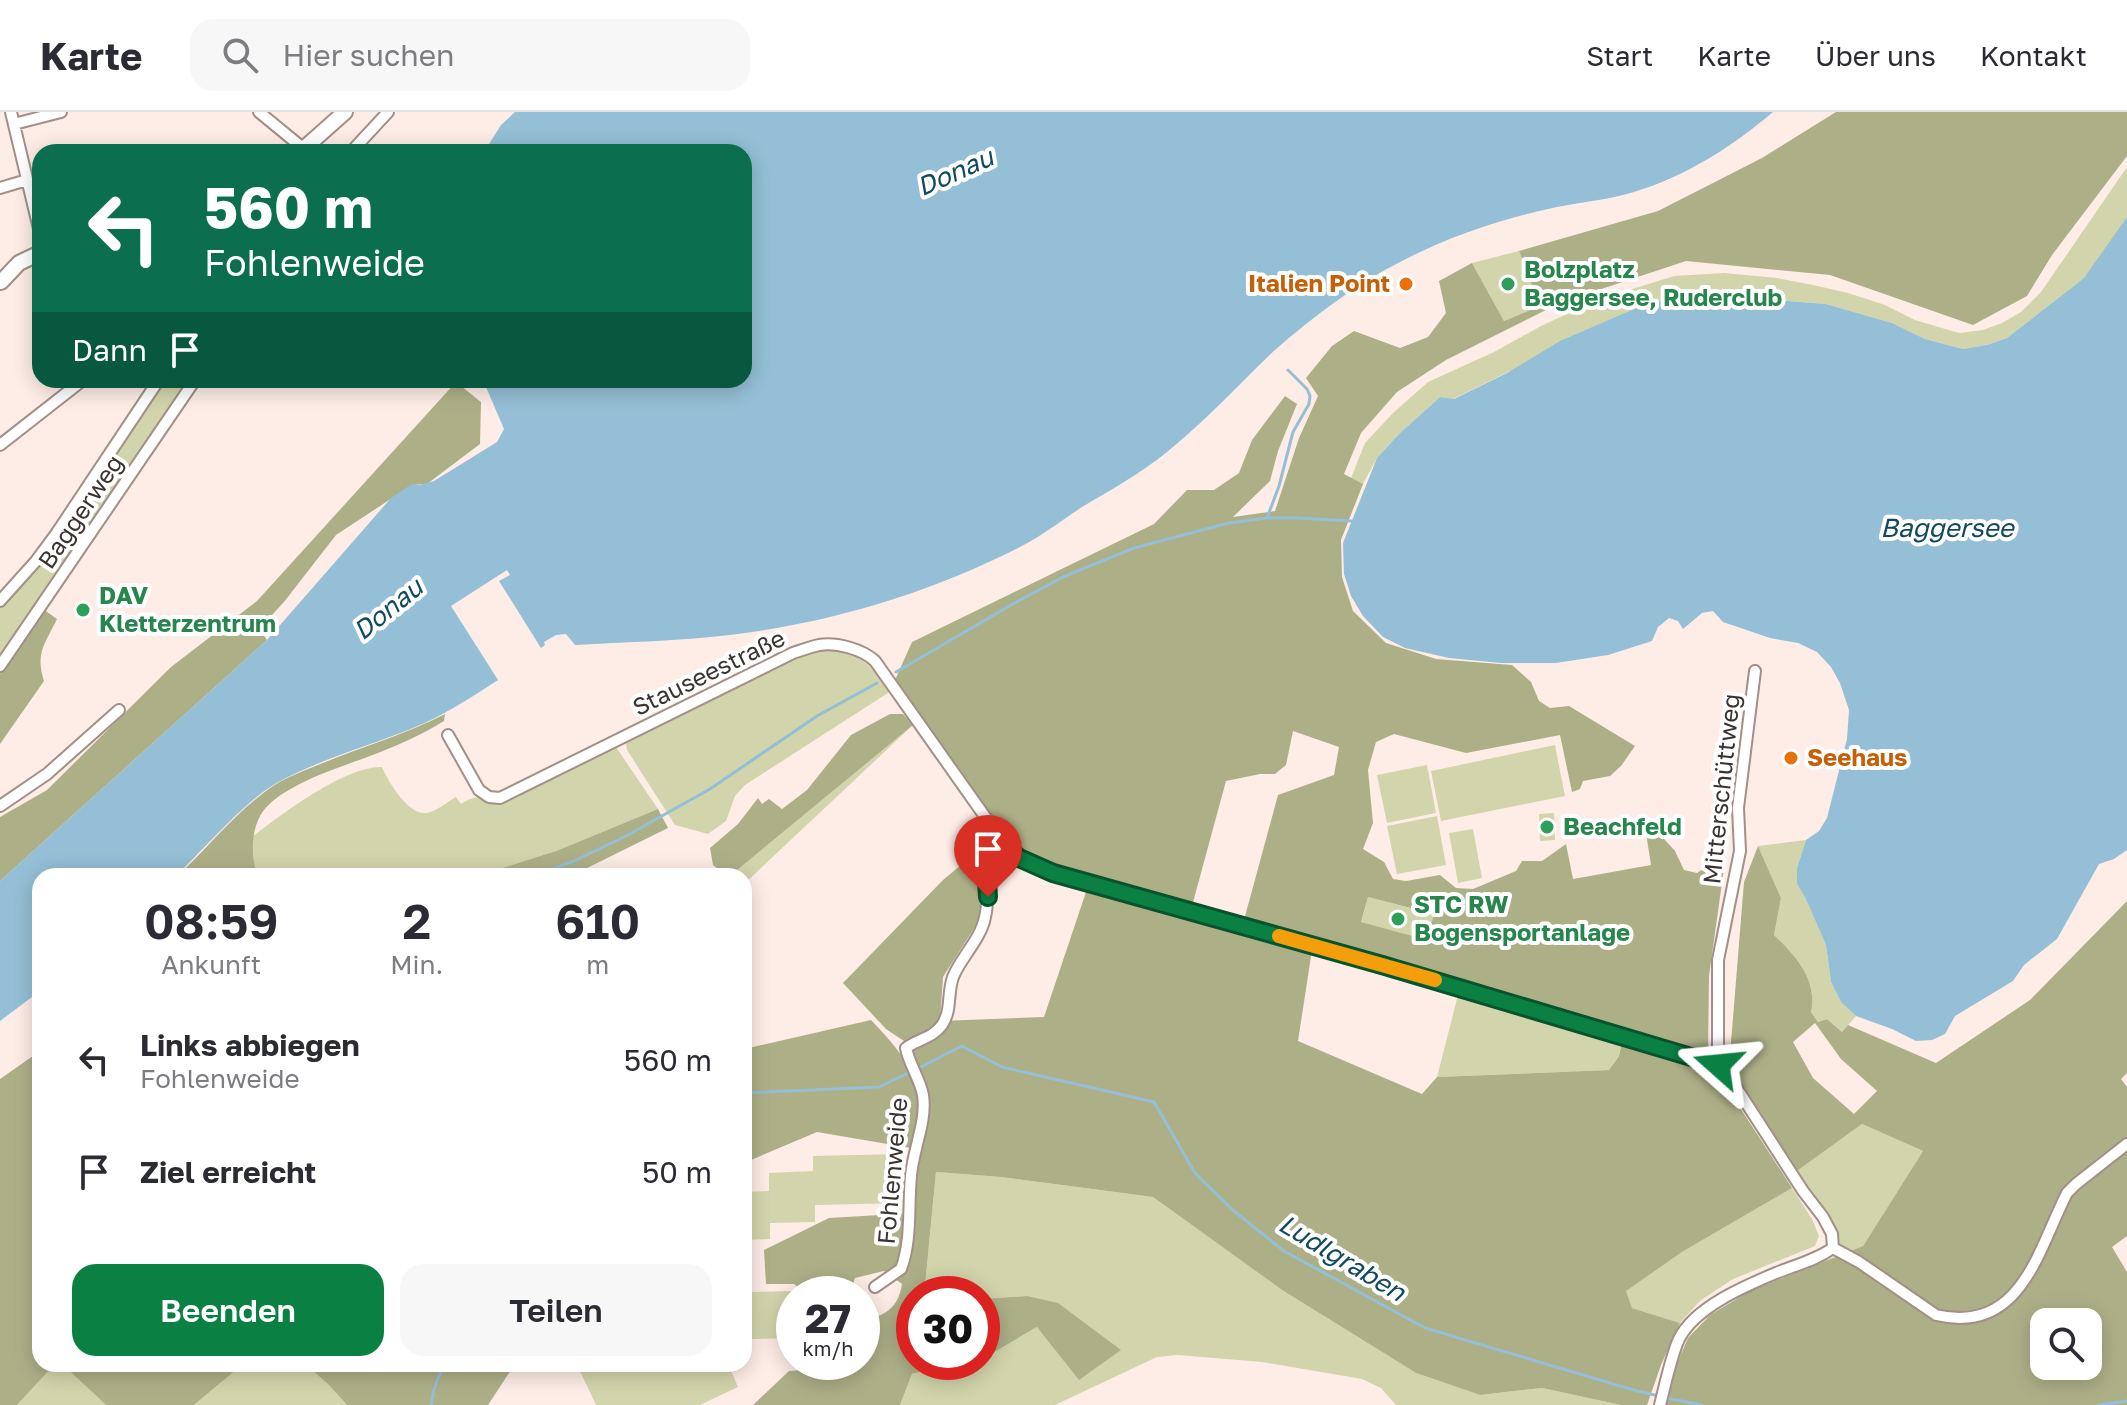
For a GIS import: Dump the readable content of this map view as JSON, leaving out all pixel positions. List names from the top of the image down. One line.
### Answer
{"streets":{"street":["Baggerweg","Stauseestraße","Mitterschüttweg","Fohlenweide"]},"crossings":[["Stauseestraße","Mitterschüttweg"],["Stauseestraße","Fohlenweide"]],"water":["Donau","Baggersee","Ludlgraben"],"places":["Italien Point","Bolzplatz Baggersee, Ruderclub","DAV Kletterzentrum","Seehaus","Beachfeld","STC RW Bogensportanlage"],"page":{"header":"Karte","search":"Hier suchen","nav":["Start","Karte","Über uns","Kontakt"],"turn":["560 m","Fohlenweide"],"then":"Dann","eta":["08:59","Ankunft","2","Min.","610","m"],"list":[{"name":"Links abbiegen","note":"Fohlenweide","value":"560 m"},{"name":"Ziel erreicht","value":"50 m"}],"buttons":["Beenden","Teilen"],"speed":"27 km/h","limit":"30"}}
